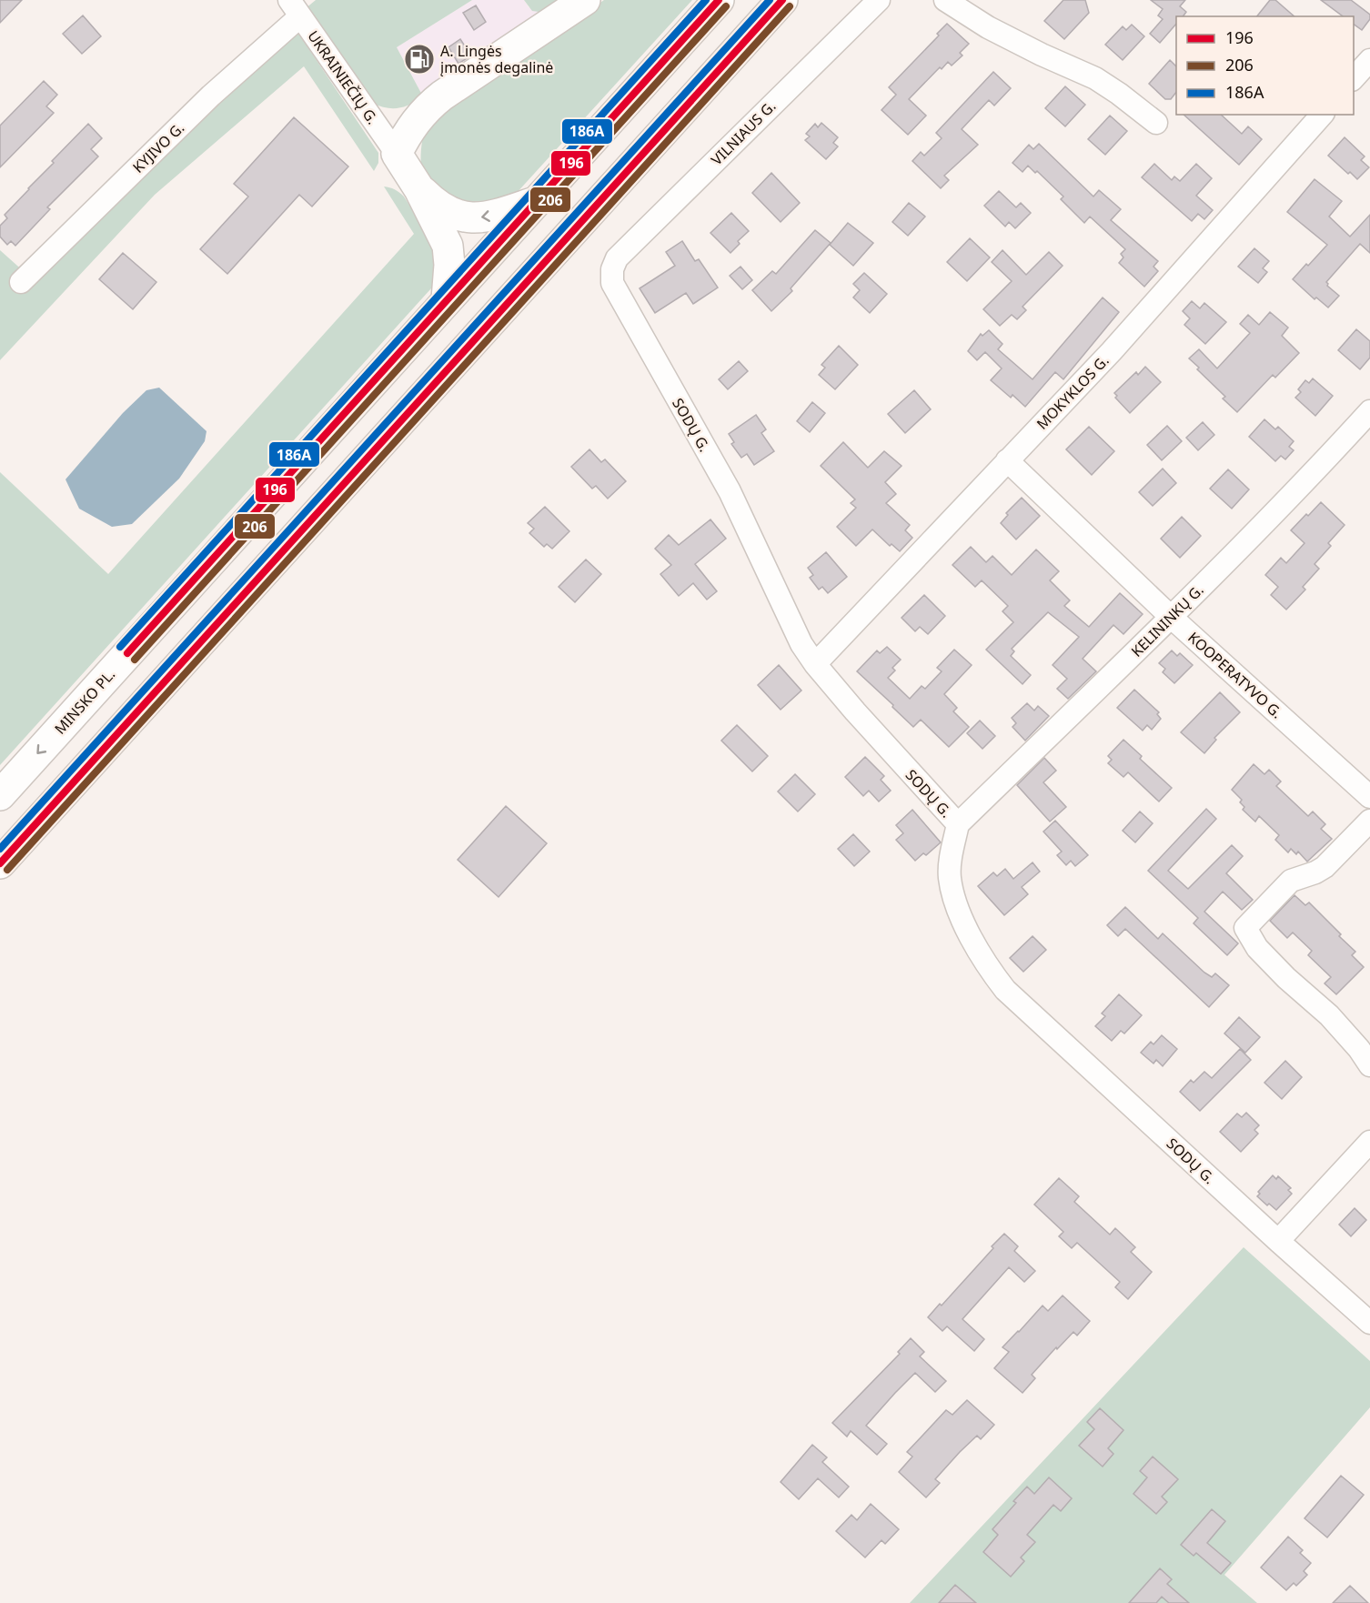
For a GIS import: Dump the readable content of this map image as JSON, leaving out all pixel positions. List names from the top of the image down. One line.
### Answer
{"streets":{"highway":["MINSKO PL."],"street":["UKRAINIEČIŲ G.","VILNIAUS G.","KYJIVO G.","MOKYKLOS G.","SODŲ G.","KELININKŲ G.","KOOPERATYVO G."]},"crossings":[["UKRAINIEČIŲ G.","KYJIVO G."],["VILNIAUS G.","SODŲ G."],["MOKYKLOS G.","SODŲ G."],["MOKYKLOS G.","KOOPERATYVO G."],["SODŲ G.","KELININKŲ G."],["KELININKŲ G.","KOOPERATYVO G."]],"places":{"fuel station":["A. Lingės įmonės degalinė"]},"lines":["transit line 196","transit line 186A","transit line 206"],"legend":["196","206","186A"]}
